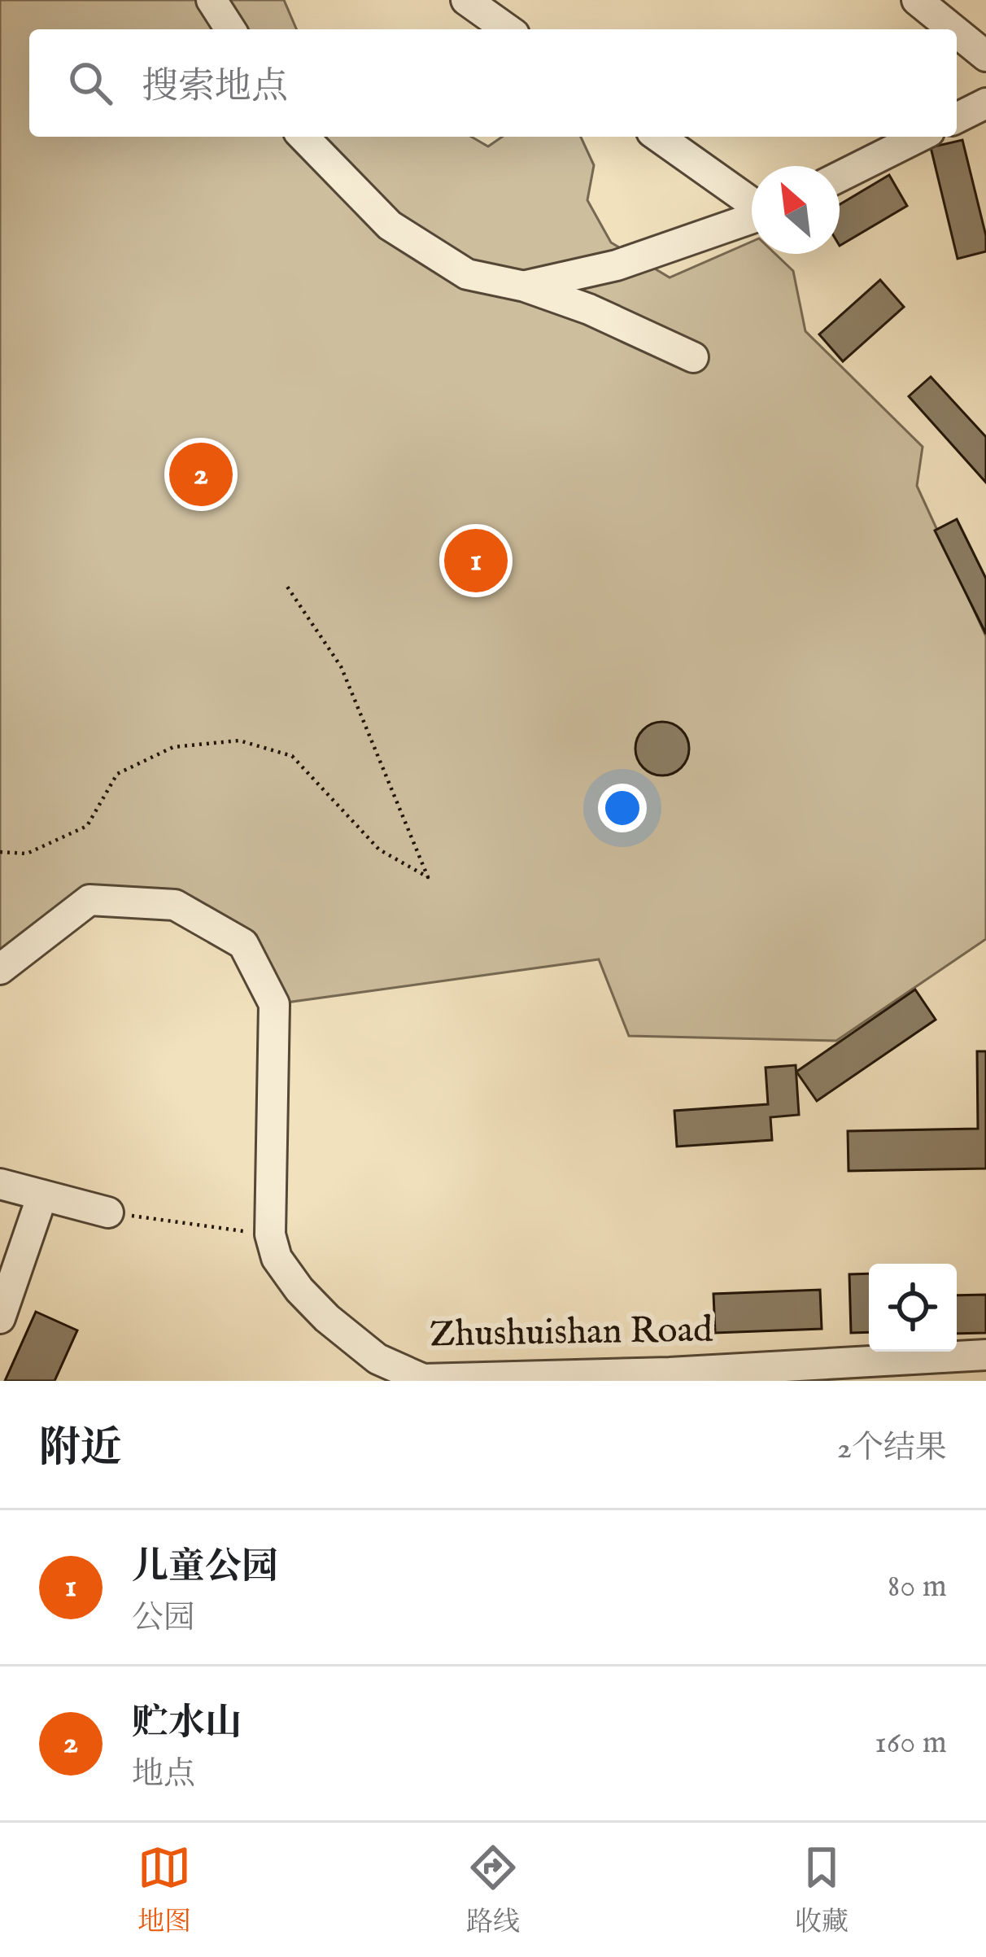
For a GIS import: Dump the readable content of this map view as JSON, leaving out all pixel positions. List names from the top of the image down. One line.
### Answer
{"streets":{"street":["Zhushuishan Road"]},"north":"top left","page":{"search":"搜索地点","pins":["2","1"],"heading":["附近","2个结果"],"list":[{"mark":"1","name":"儿童公园","note":"公园","value":"80 m"},{"mark":"2","name":"贮水山","note":"地点","value":"160 m"}],"nav":["地图","路线","收藏"]}}
